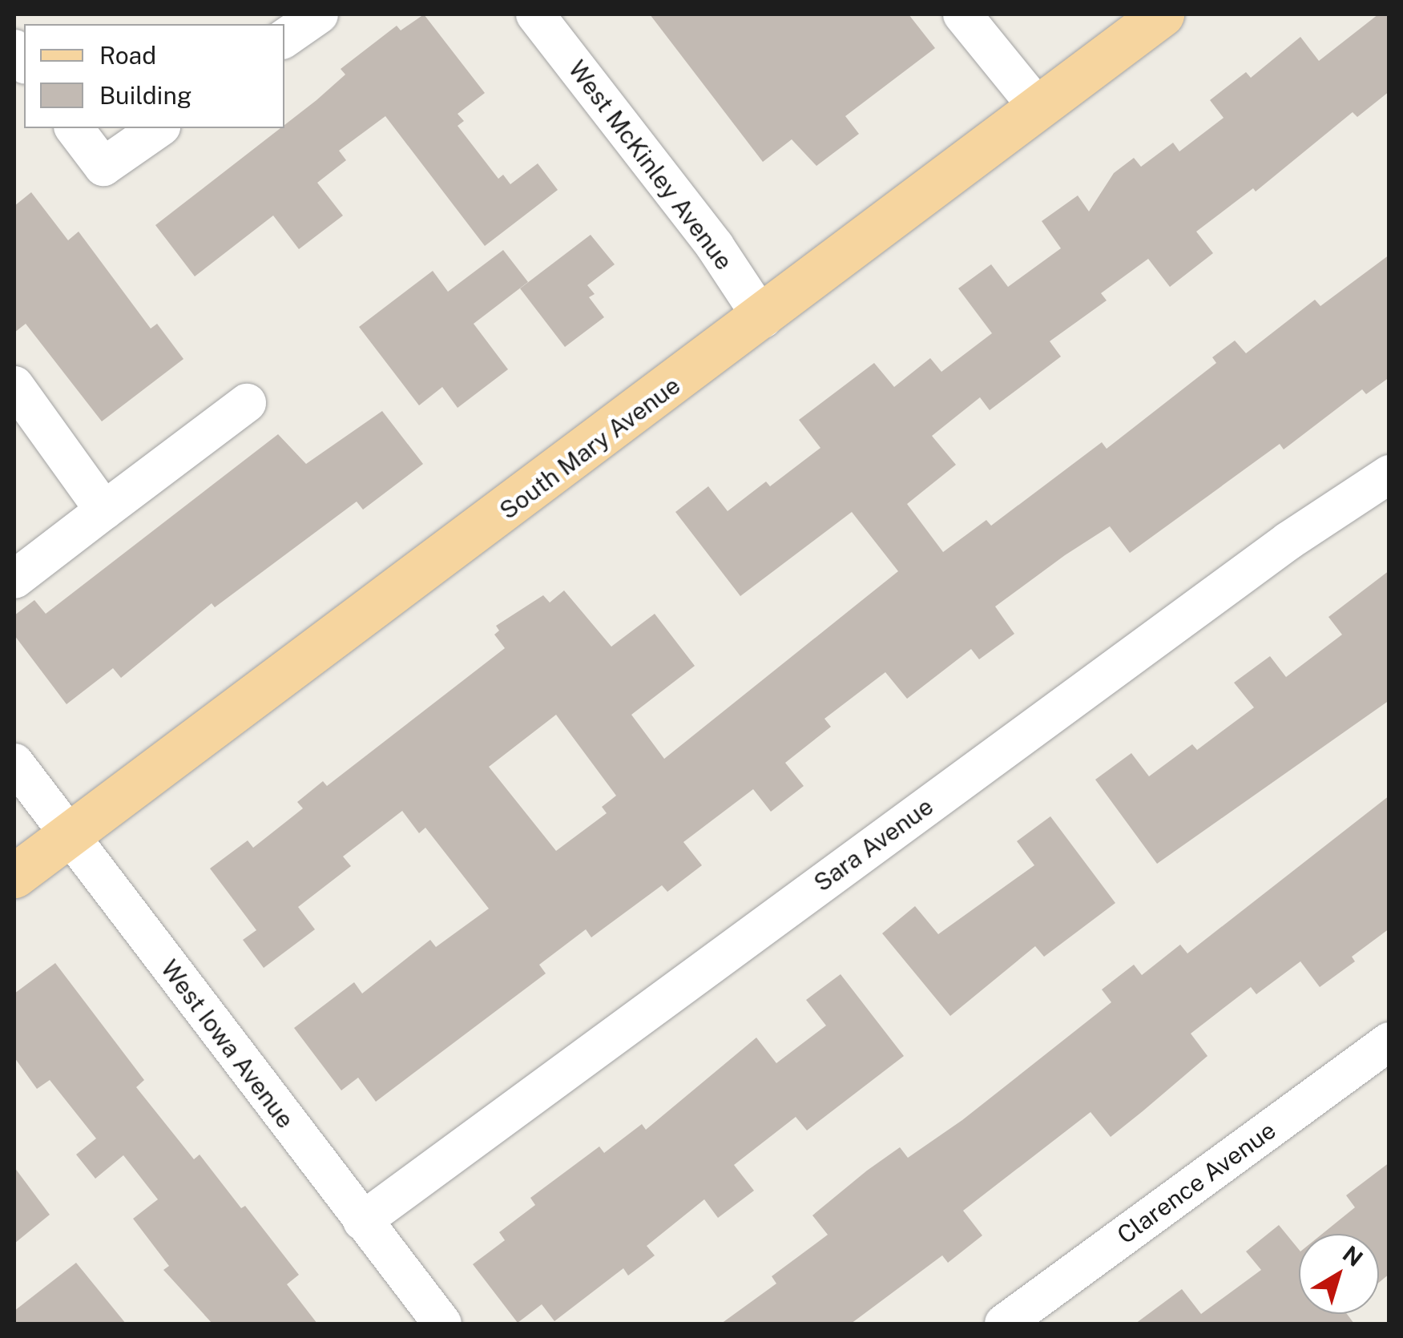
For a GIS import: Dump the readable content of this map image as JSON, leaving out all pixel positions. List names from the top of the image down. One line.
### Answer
{"streets":{"main road":["South Mary Avenue"],"street":["West McKinley Avenue","Sara Avenue","West Iowa Avenue","Clarence Avenue"]},"crossings":[["West McKinley Avenue","South Mary Avenue"],["South Mary Avenue","West Iowa Avenue"],["Sara Avenue","West Iowa Avenue"]],"legend":["Road","Building"],"north":"top right"}
